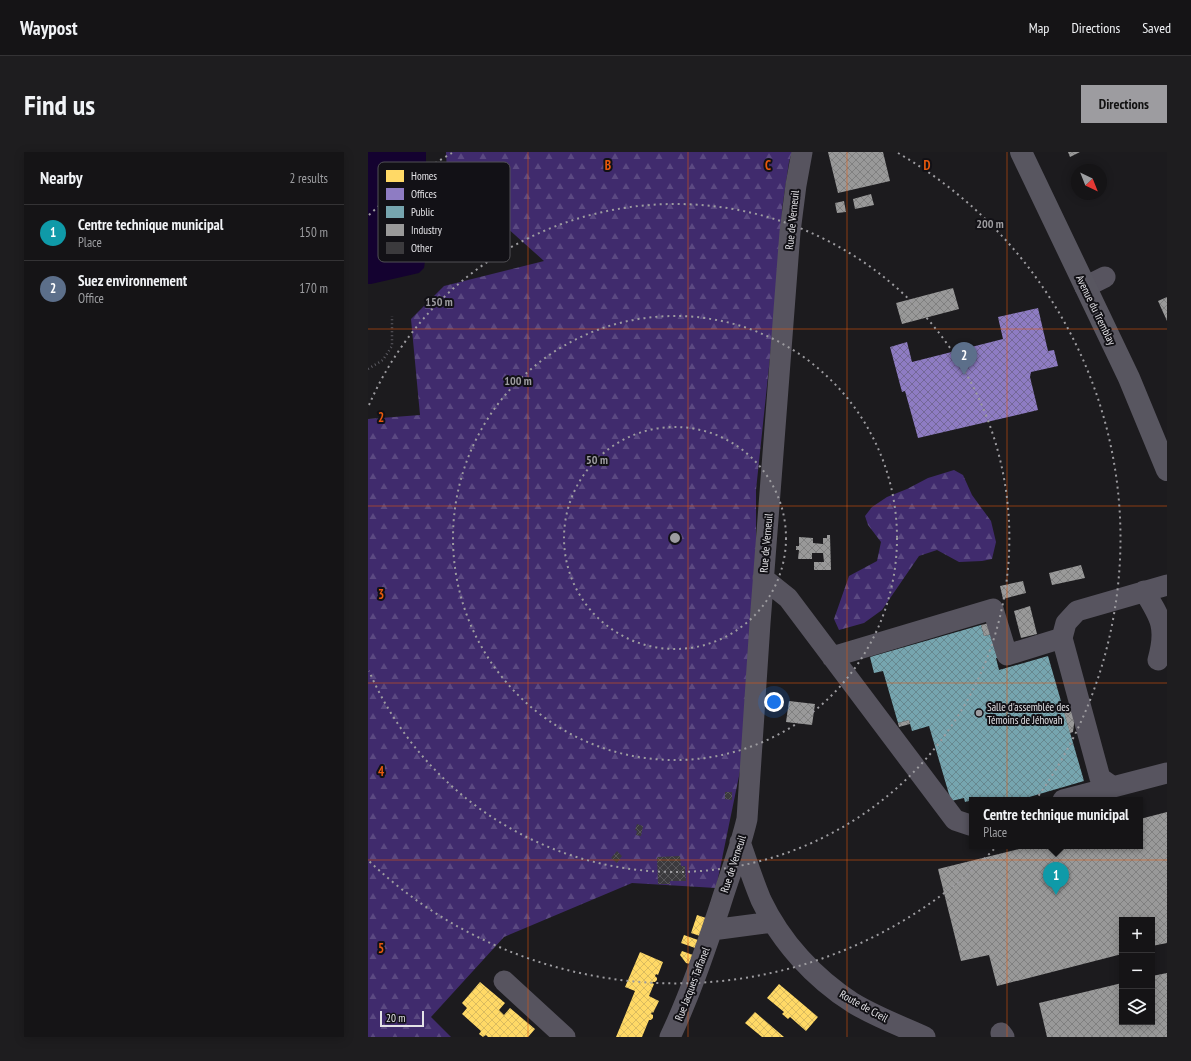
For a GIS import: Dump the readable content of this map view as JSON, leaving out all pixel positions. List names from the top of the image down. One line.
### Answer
{"streets":{"main road":["Avenue du Tremblay"],"street":["Rue de Verneuil","Rue Jacques Taffanel","Route de Creil"]},"crossings":[["Rue de Verneuil","Rue Jacques Taffanel"],["Rue de Verneuil","Route de Creil"]],"places":["Salle d'assemblée des Témoins de Jéhovah"],"legend":["Homes","Offices","Public","Industry","Other"],"scale_bar":"20 m","north":"bottom right","page":{"header":"Waypost","nav":["Map","Directions","Saved"],"buttons":"Directions","title":"Find us","heading":["Nearby","2 results"],"list":[{"mark":"1","name":"Centre technique municipal","note":"Place","value":"150 m"},{"mark":"2","name":"Suez environnement","note":"Office","value":"170 m"}],"pins":["2","1"],"popup":["Centre technique municipal","Place"],"map_buttons":["+","−"],"scale":"20 m"},"grid":{"columns":["B","C","D"],"rows":["2","3","4","5"]},"rings":["200 m","150 m","100 m","50 m"]}
